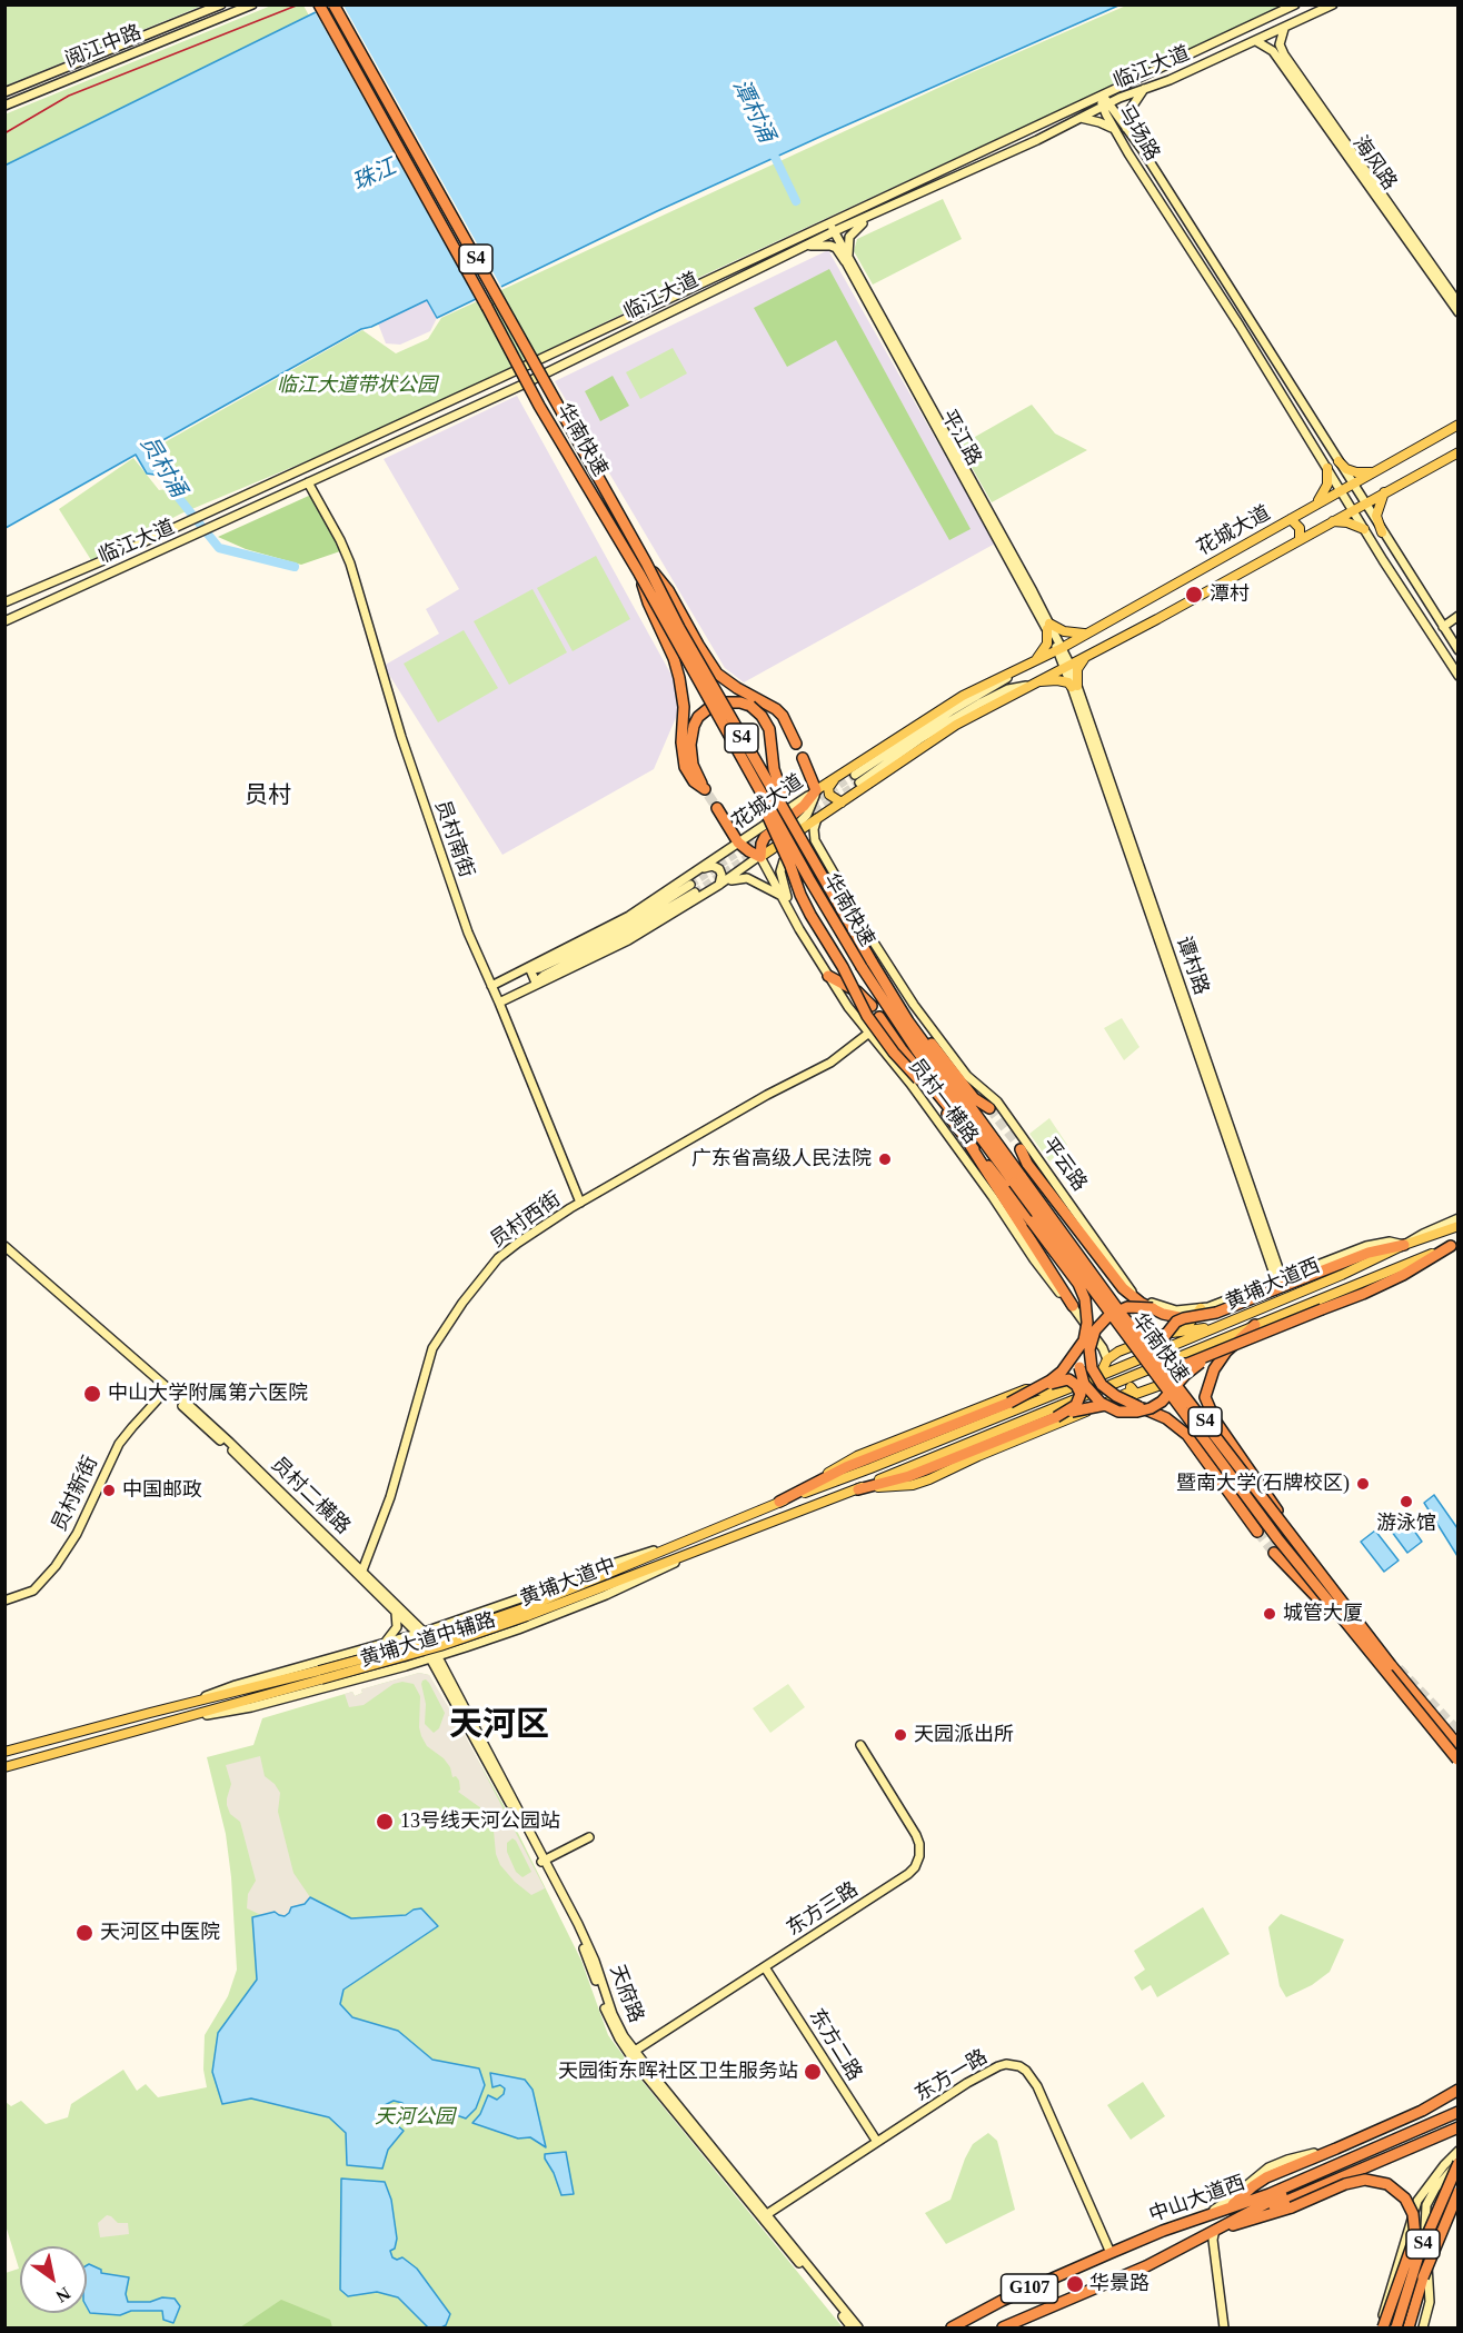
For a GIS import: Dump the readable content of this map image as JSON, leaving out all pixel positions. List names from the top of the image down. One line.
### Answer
{"streets":{"highway":["S4","华南快速","中山大道西","G107"],"main road":["花城大道","黄埔大道西","黄埔大道中"],"street":["阅江中路","临江大道","马场路","海风路","平江路","员村南街","谭村路","员村一横路","平云路","员村西街","员村新街","员村二横路","黄埔大道中辅路","东方三路","天府路","东方二路","东方一路"]},"crossings":[["临江大道","马场路"],["临江大道","海风路"],["临江大道","平江路"],["临江大道","员村南街"],["马场路","花城大道"],["平江路","花城大道"],["平江路","谭村路"],["花城大道","员村南街"],["花城大道","谭村路"],["花城大道","员村一横路"],["花城大道","平云路"],["员村南街","员村西街"],["谭村路","平云路"],["员村一横路","员村西街"],["员村西街","员村二横路"],["黄埔大道西","黄埔大道中"],["员村新街","员村二横路"],["员村二横路","黄埔大道中辅路"],["员村二横路","天府路"],["黄埔大道中","黄埔大道中辅路"],["黄埔大道中辅路","天府路"],["东方三路","天府路"],["东方三路","东方二路"],["天府路","东方一路"],["东方二路","东方一路"],["东方一路","中山大道西"]],"districts":["员村","天河区"],"water":["潭村涌","珠江","员村涌"],"parks":["临江大道带状公园","天河公园"],"places":["潭村","广东省高级人民法院","中山大学附属第六医院","暨南大学(石牌校区)","中国邮政","游泳馆","城管大厦","天园派出所","13号线天河公园站","天河区中医院","天园街东晖社区卫生服务站","华景路"],"north":"bottom right"}
